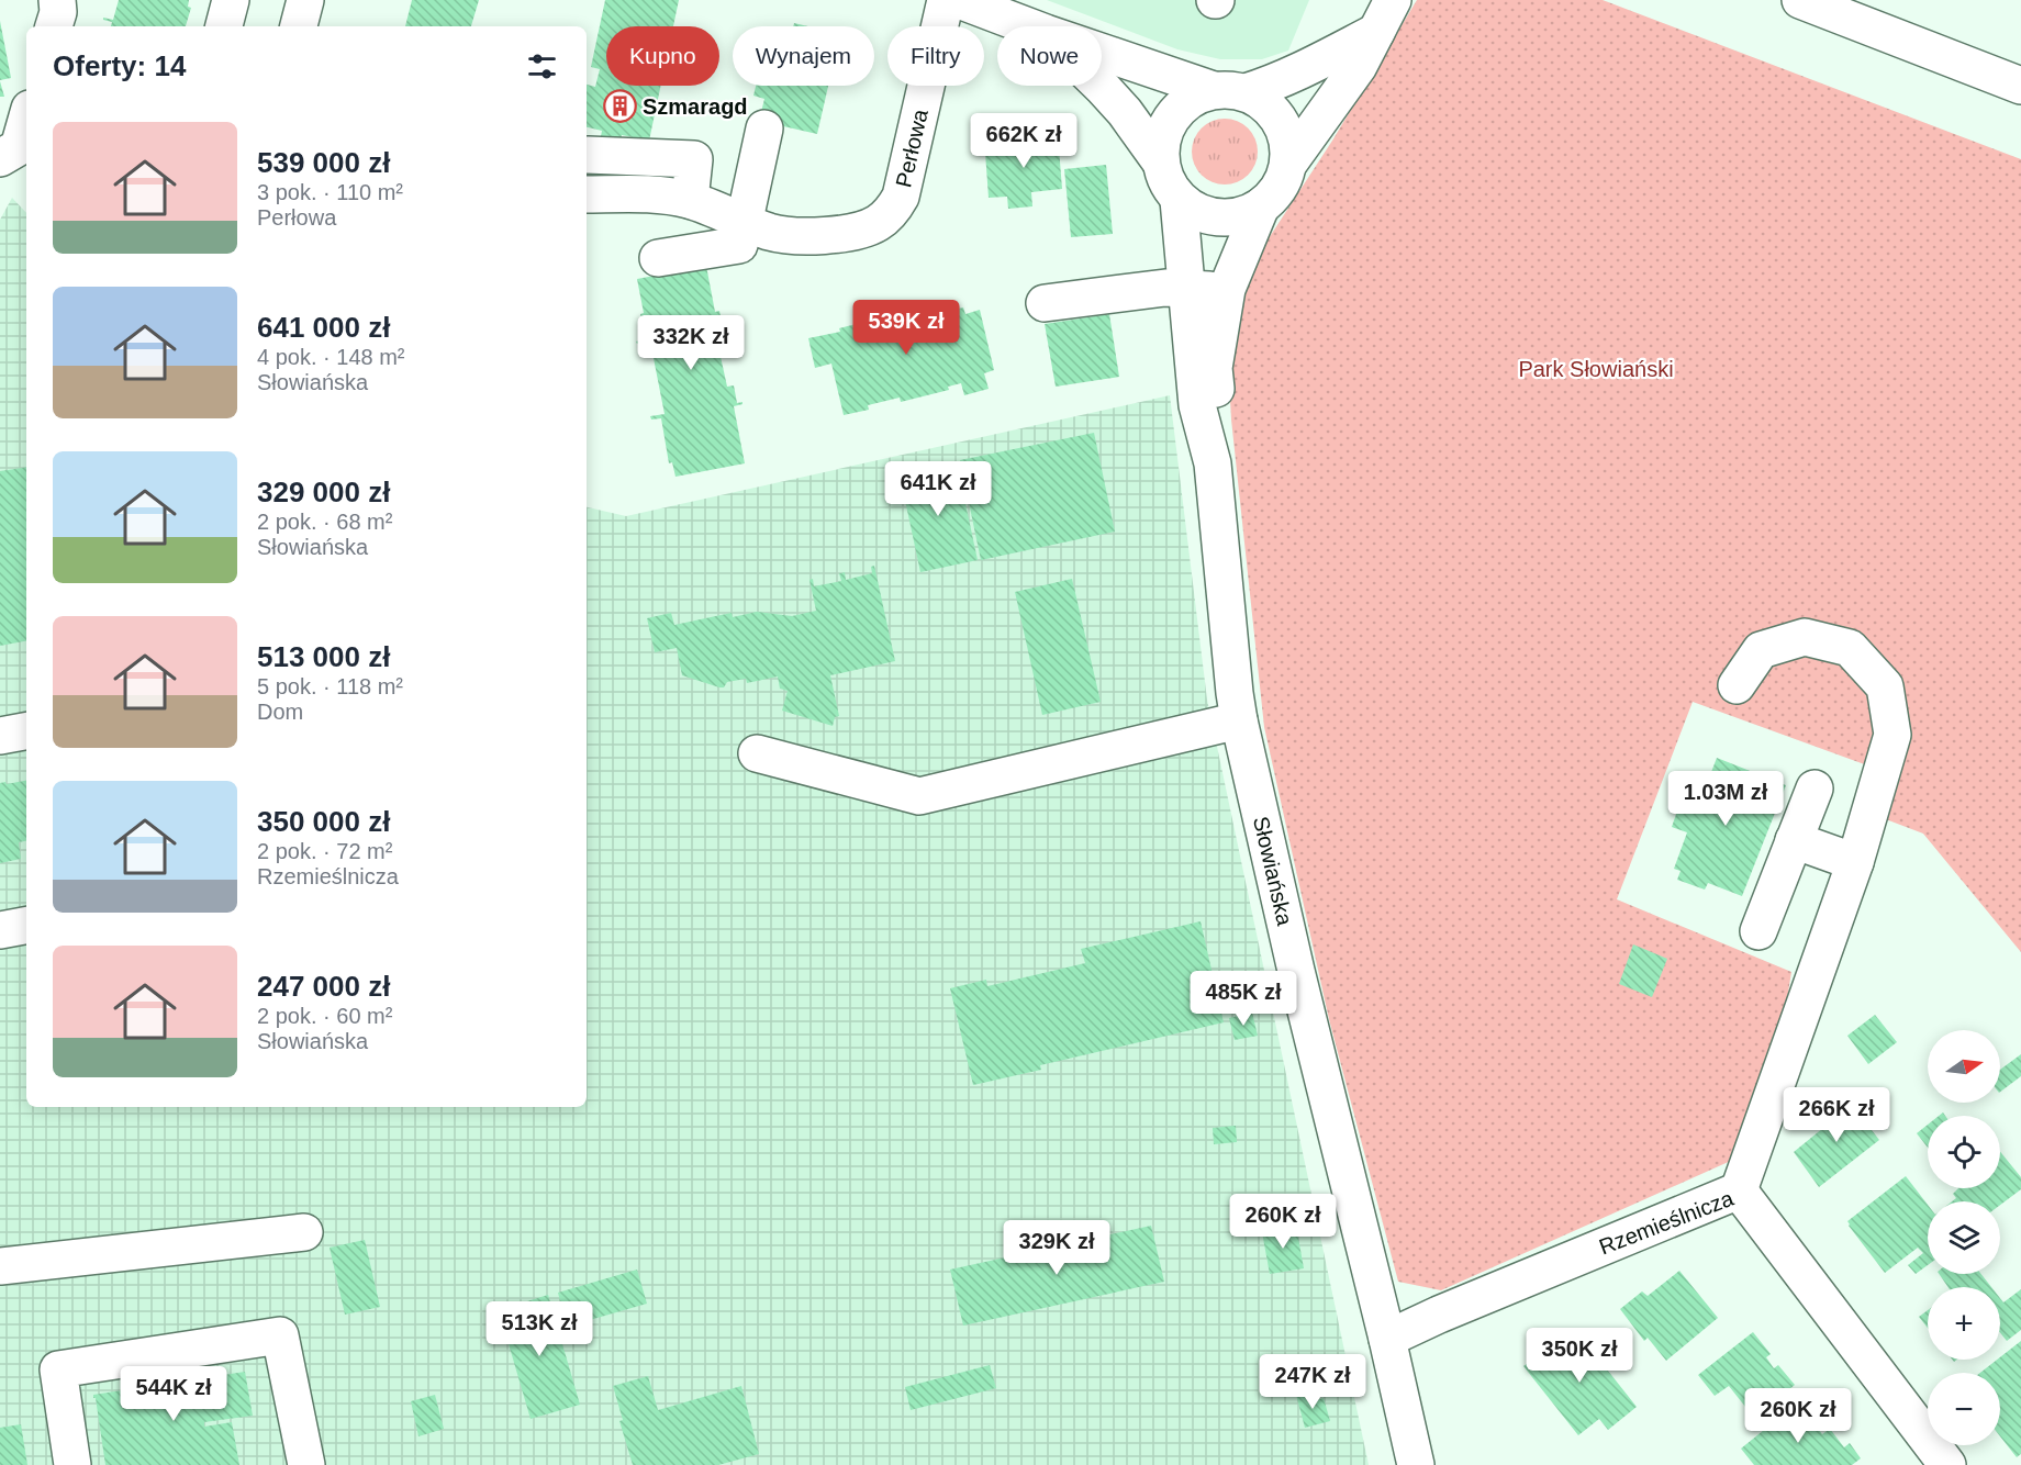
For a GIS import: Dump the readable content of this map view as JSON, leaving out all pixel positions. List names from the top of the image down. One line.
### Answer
{"streets":{"street":["Perłowa","Słowiańska","Rzemieślnicza"]},"crossings":[["Słowiańska","Rzemieślnicza"]],"parks":["Park Słowiański"],"places":{"building":["Szmaragd"]},"north":"right","page":{"chip":["Kupno","Wynajem","Filtry","Nowe"],"heading":"Oferty: 14","list":[{"name":"539 000 zł","note":"3 pok. · 110 m² · Perłowa"},{"name":"641 000 zł","note":"4 pok. · 148 m² · Słowiańska"},{"name":"329 000 zł","note":"2 pok. · 68 m² · Słowiańska"},{"name":"513 000 zł","note":"5 pok. · 118 m² · Dom"},{"name":"350 000 zł","note":"2 pok. · 72 m² · Rzemieślnicza"},{"name":"247 000 zł","note":"2 pok. · 60 m² · Słowiańska"}],"price":["662K zł","539K zł","332K zł","641K zł","1.03M zł","485K zł","266K zł","260K zł","329K zł","513K zł","350K zł","247K zł","544K zł","260K zł"],"map_buttons":["+","−"]}}
